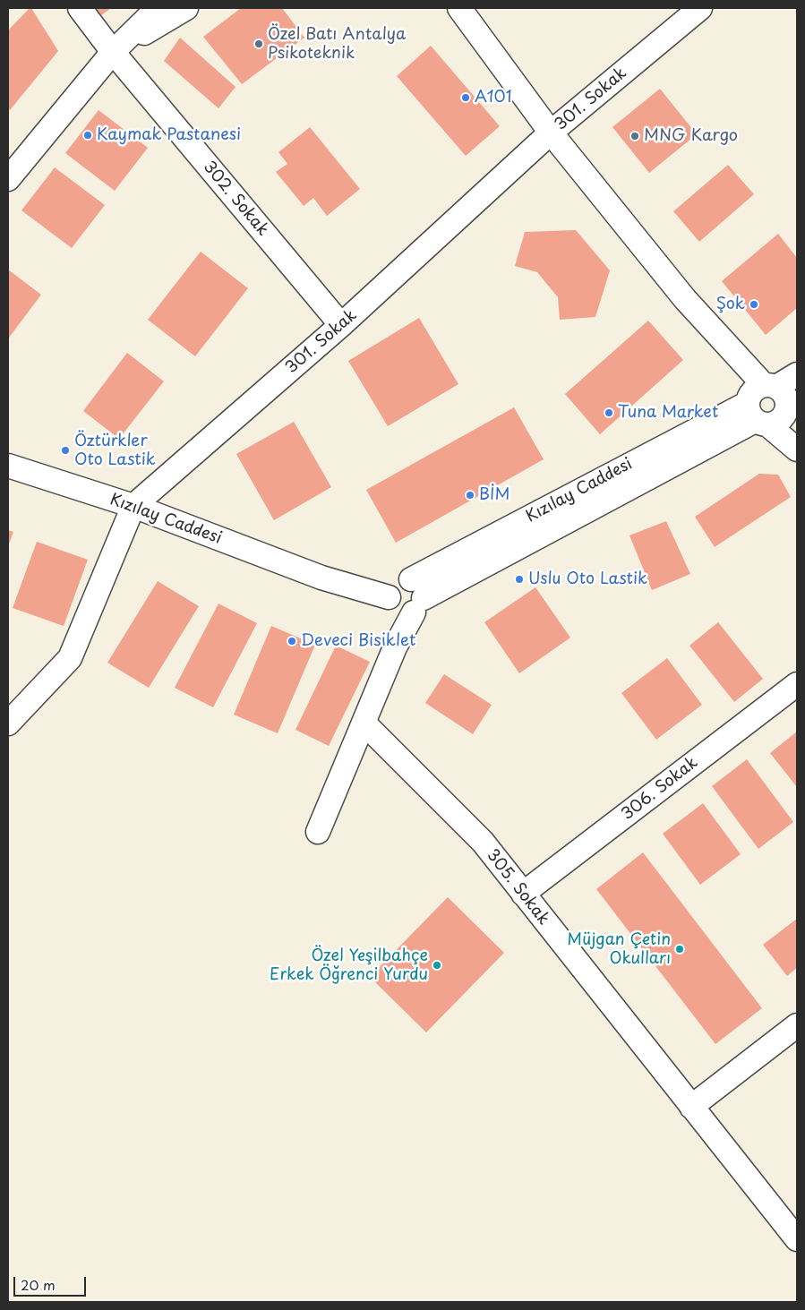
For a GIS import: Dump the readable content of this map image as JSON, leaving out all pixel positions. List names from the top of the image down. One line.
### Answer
{"streets":{"street":["301. Sokak","302. Sokak","Kızılay Caddesi","306. Sokak","305. Sokak"]},"crossings":[["301. Sokak","302. Sokak"],["301. Sokak","Kızılay Caddesi"],["306. Sokak","305. Sokak"]],"places":["Özel Batı Antalya Psikoteknik","A101","Kaymak Pastanesi","MNG Kargo","Şok","Tuna Market","Öztürkler Oto Lastik","BİM","Uslu Oto Lastik","Deveci Bisiklet","Müjgan Çetin Okulları","Özel Yeşilbahçe Erkek Öğrenci Yurdu"],"scale_bar":"20 m"}
